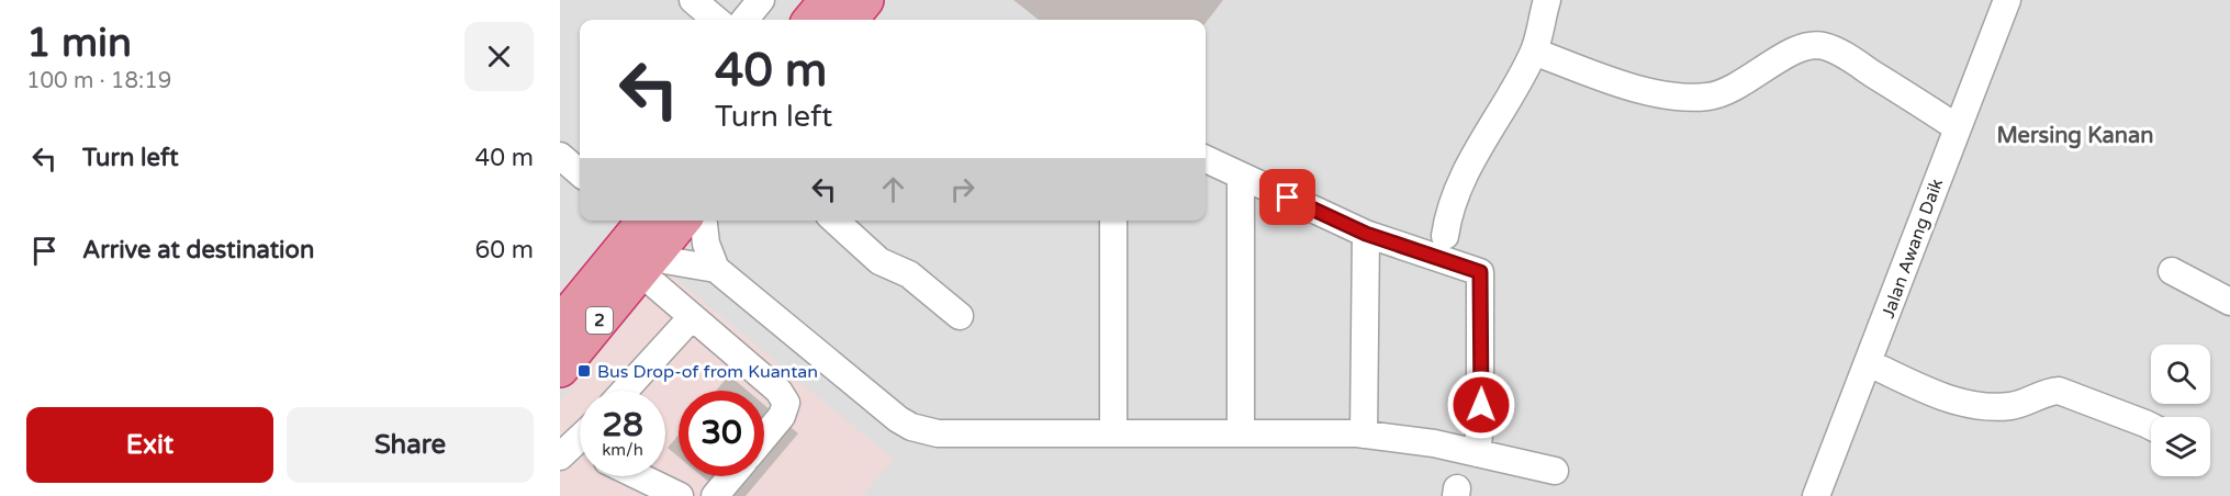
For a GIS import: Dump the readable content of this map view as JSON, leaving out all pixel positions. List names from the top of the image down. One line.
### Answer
{"streets":{"highway":["2"],"street":["Jalan Awang Daik"]},"districts":["Mersing Kanan"],"places":{"transit":["Bus Drop-of from Kuantan"]},"page":{"heading":["1 min","100 m · 18:19"],"turn":["40 m","Turn left"],"list":[{"name":"Turn left","value":"40 m"},{"name":"Arrive at destination","value":"60 m"}],"speed":"28 km/h","limit":"30","buttons":["Exit","Share"]}}
